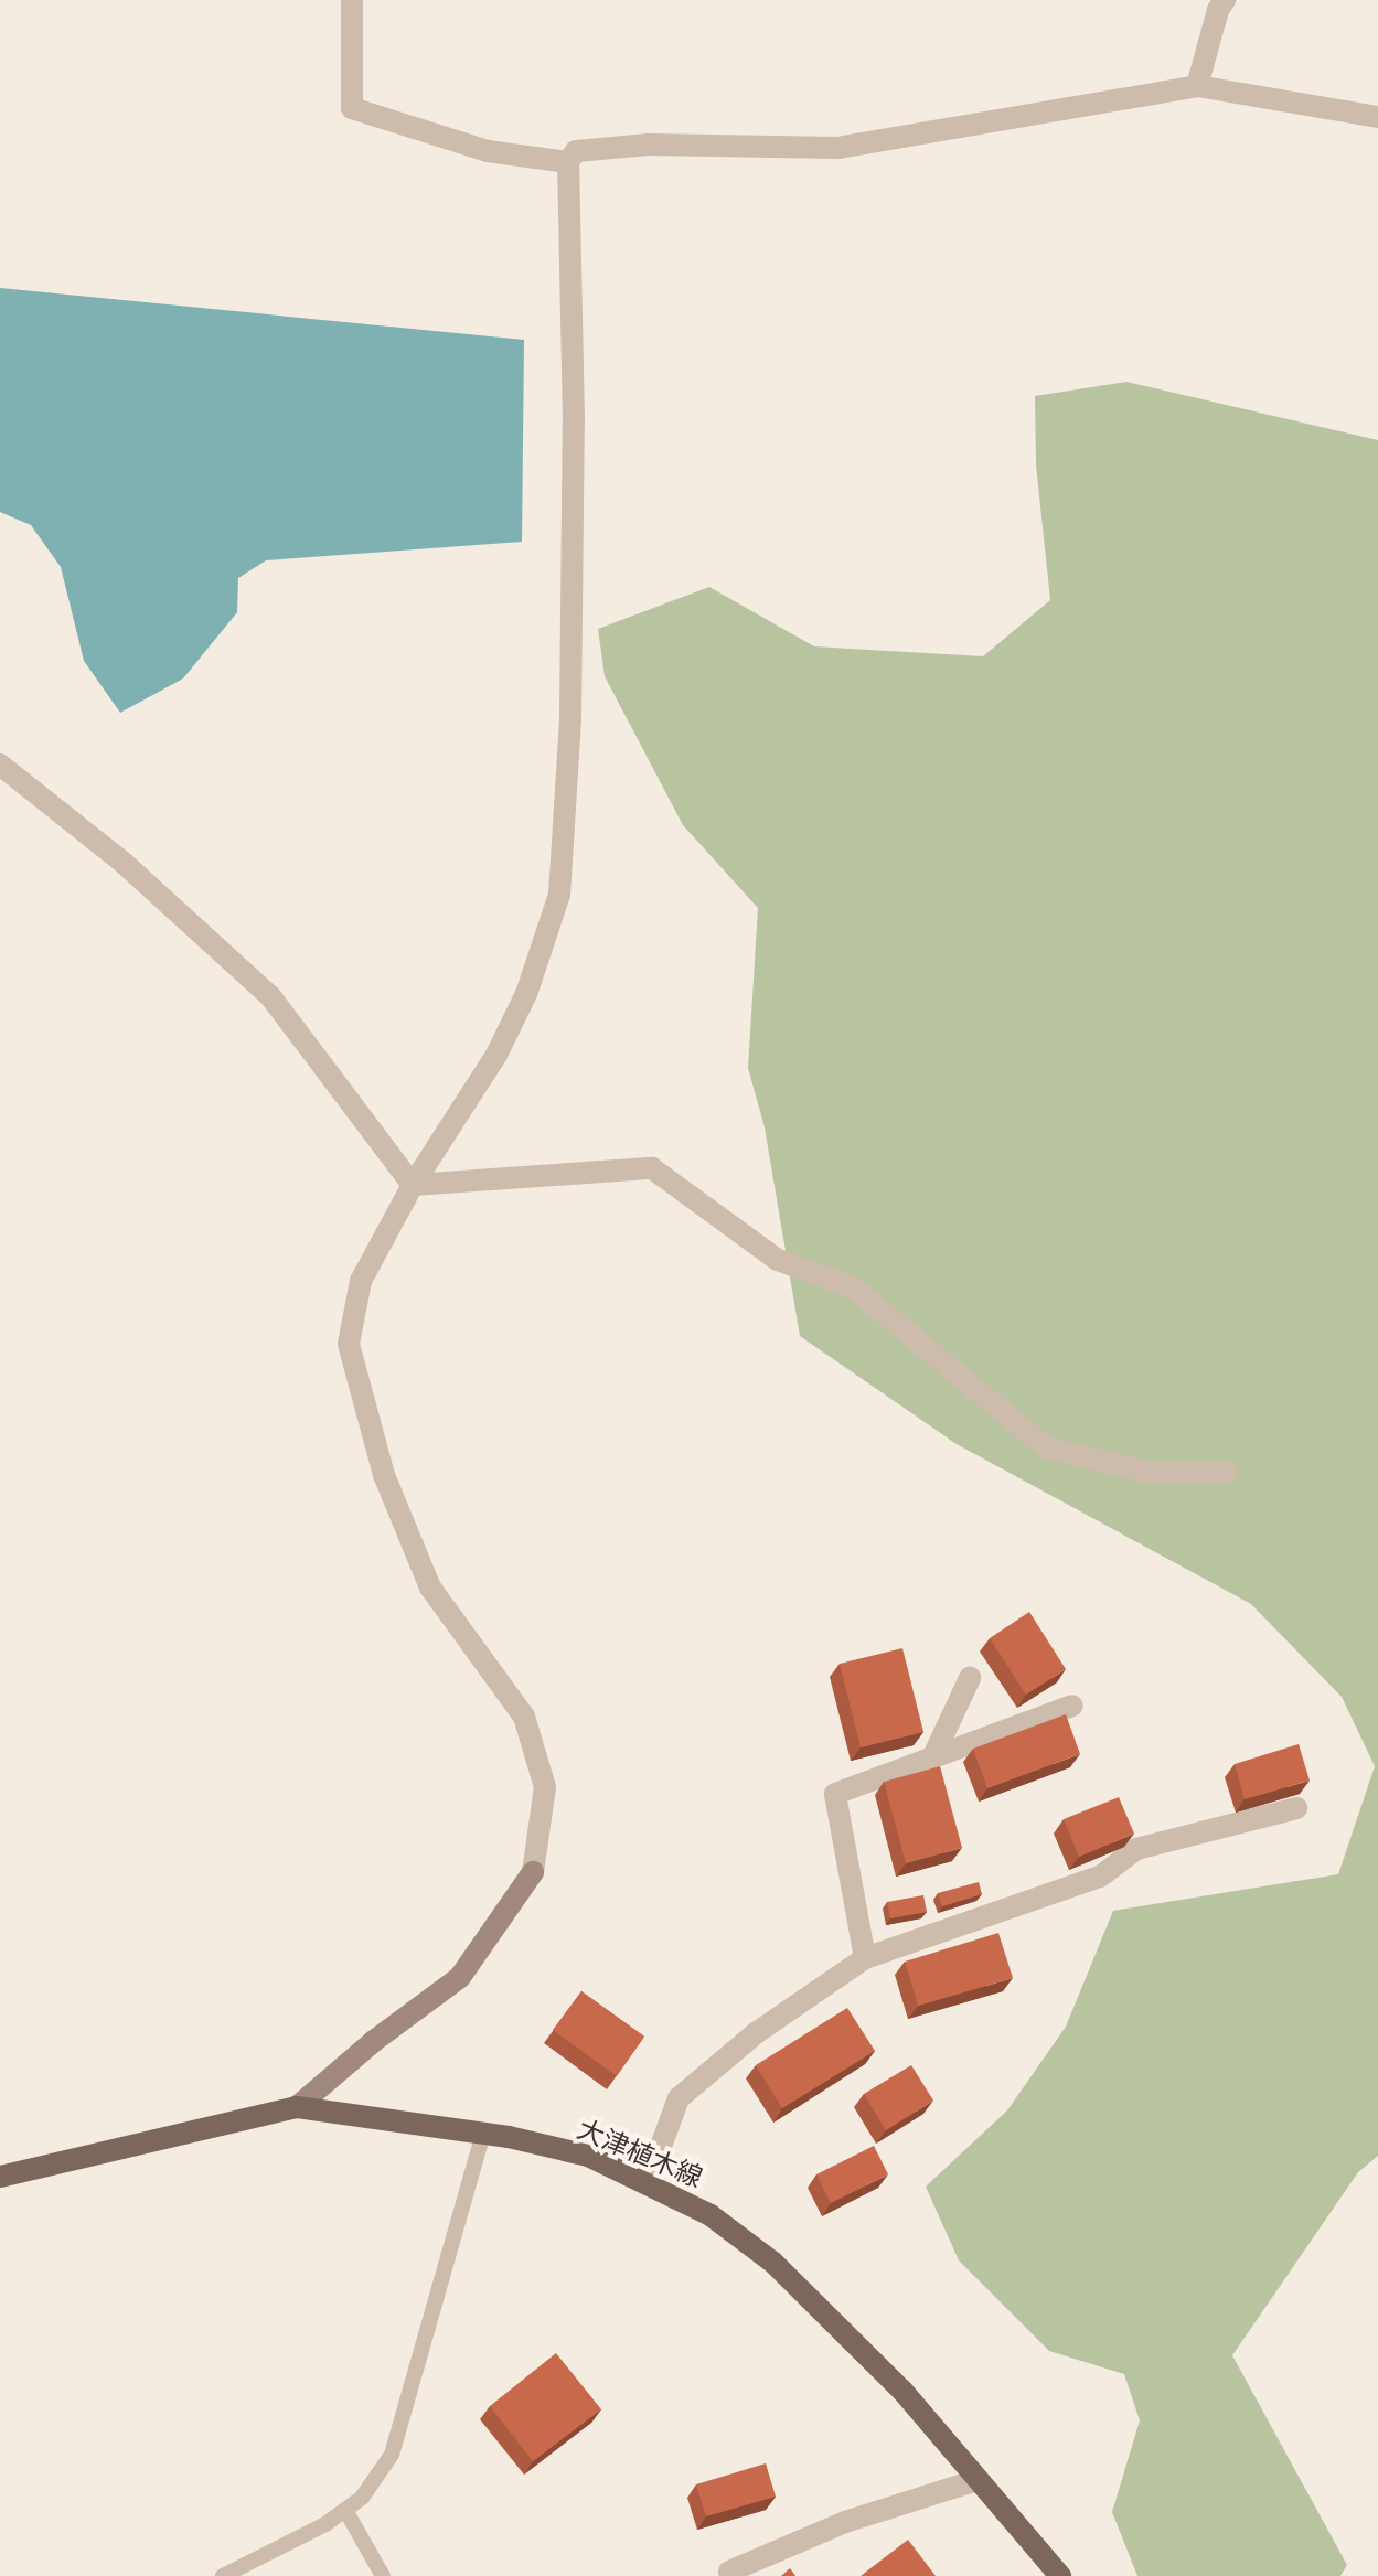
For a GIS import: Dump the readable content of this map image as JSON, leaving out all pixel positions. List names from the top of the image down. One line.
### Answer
{"streets":{"main road":["大津植木線"]}}
